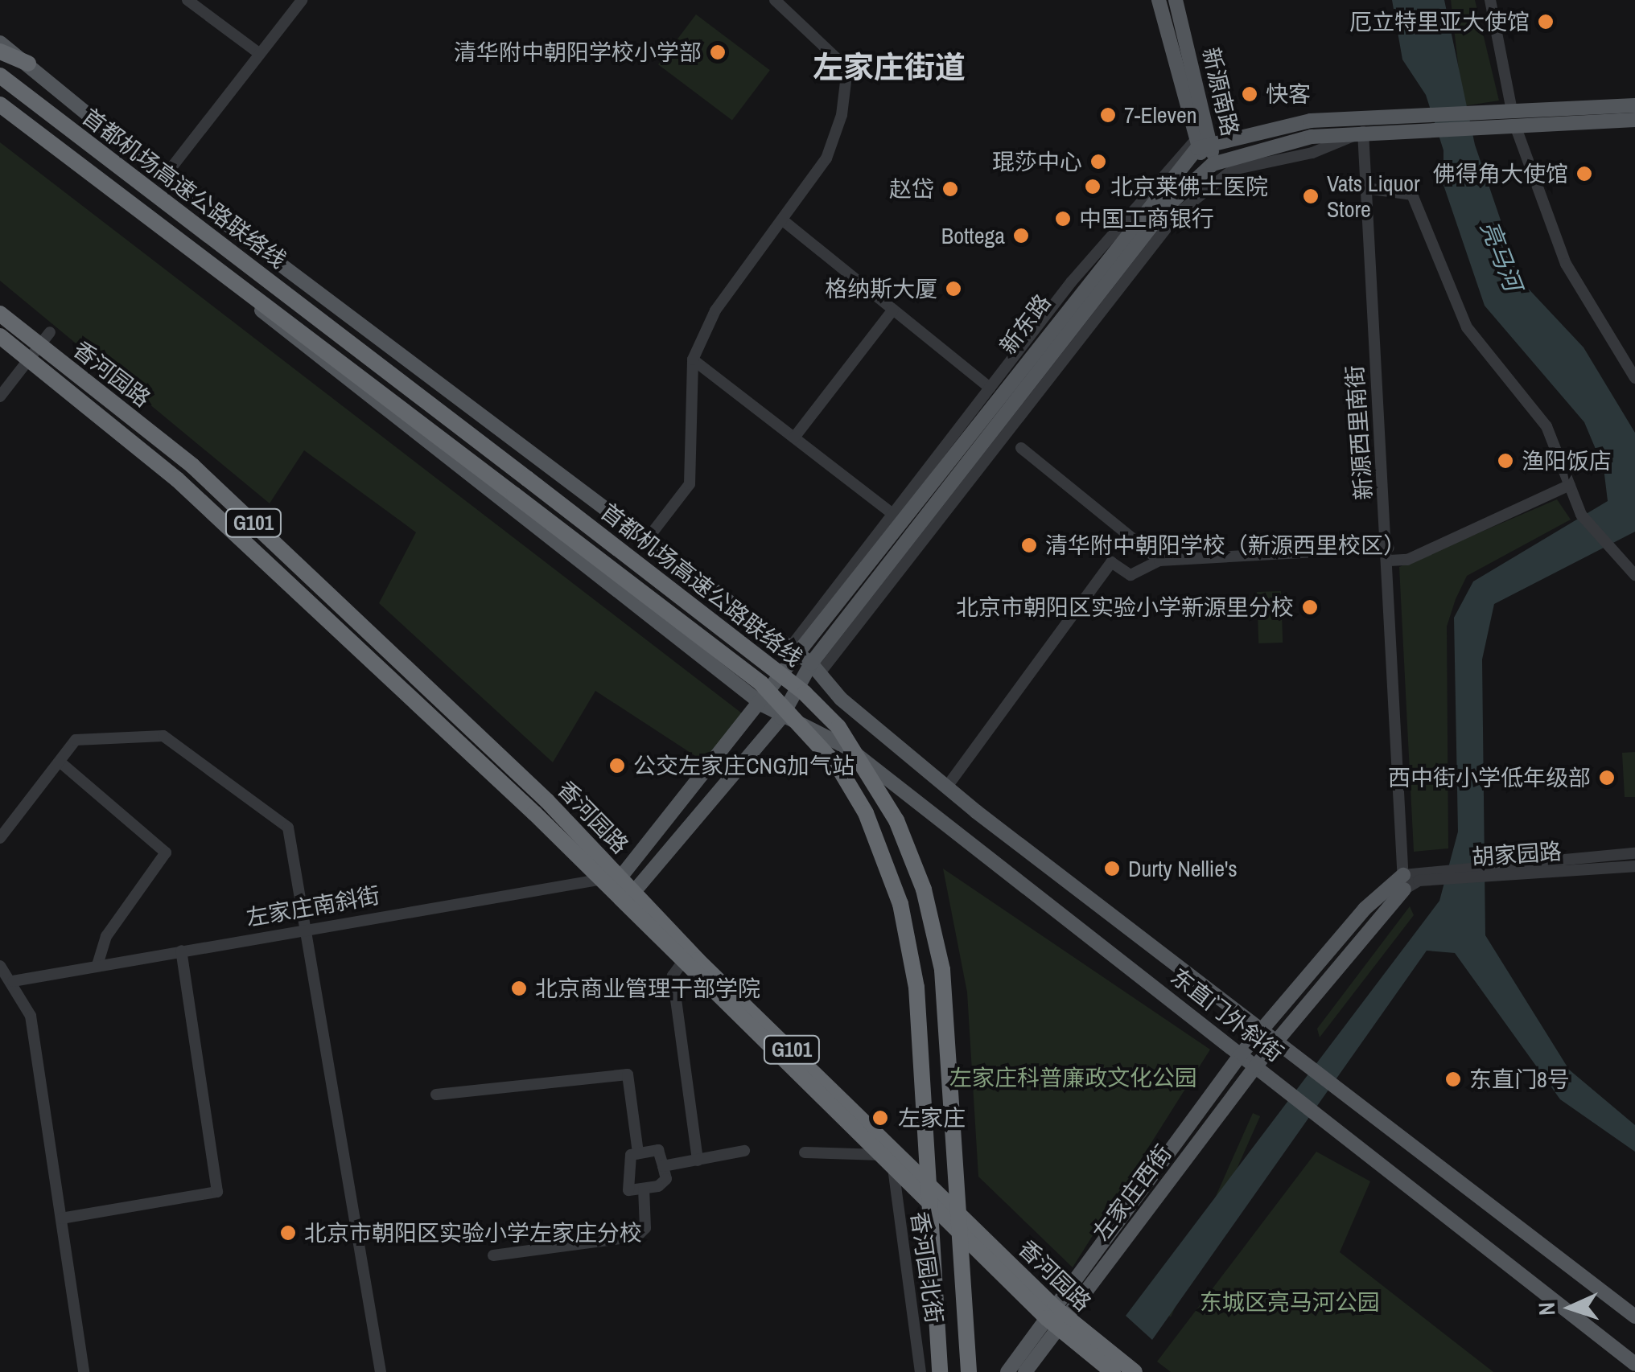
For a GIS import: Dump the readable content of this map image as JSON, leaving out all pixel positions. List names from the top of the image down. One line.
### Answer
{"streets":{"highway":["首都机场高速公路联络线","香河园路","G101"],"main road":["新源南路","新东路","东直门外斜街","左家庄西街"],"street":["新源西里南街","胡家园路","左家庄南斜街","香河园北街"]},"crossings":[["新源南路","新东路"],["首都机场高速公路联络线","东直门外斜街"],["新东路","香河园路"],["新东路","新源西里南街"],["新东路","左家庄南斜街"],["新东路","东直门外斜街"],["香河园路","左家庄南斜街"],["香河园路","左家庄西街"],["香河园路","香河园北街"],["新源西里南街","胡家园路"],["东直门外斜街","左家庄西街"]],"districts":["左家庄街道"],"water":["亮马河"],"parks":["左家庄科普廉政文化公园","东城区亮马河公园"],"places":["厄立特里亚大使馆","清华附中朝阳学校小学部","快客","7-Eleven","琨莎中心","佛得角大使馆","北京莱佛士医院","赵岱","Vats Liquor Store","中国工商银行","Bottega","格纳斯大厦","渔阳饭店","清华附中朝阳学校（新源西里校区）","北京市朝阳区实验小学新源里分校","公交左家庄CNG加气站","西中街小学低年级部","Durty Nellie's","北京商业管理干部学院","东直门8号","左家庄","北京市朝阳区实验小学左家庄分校"],"north":"left"}
